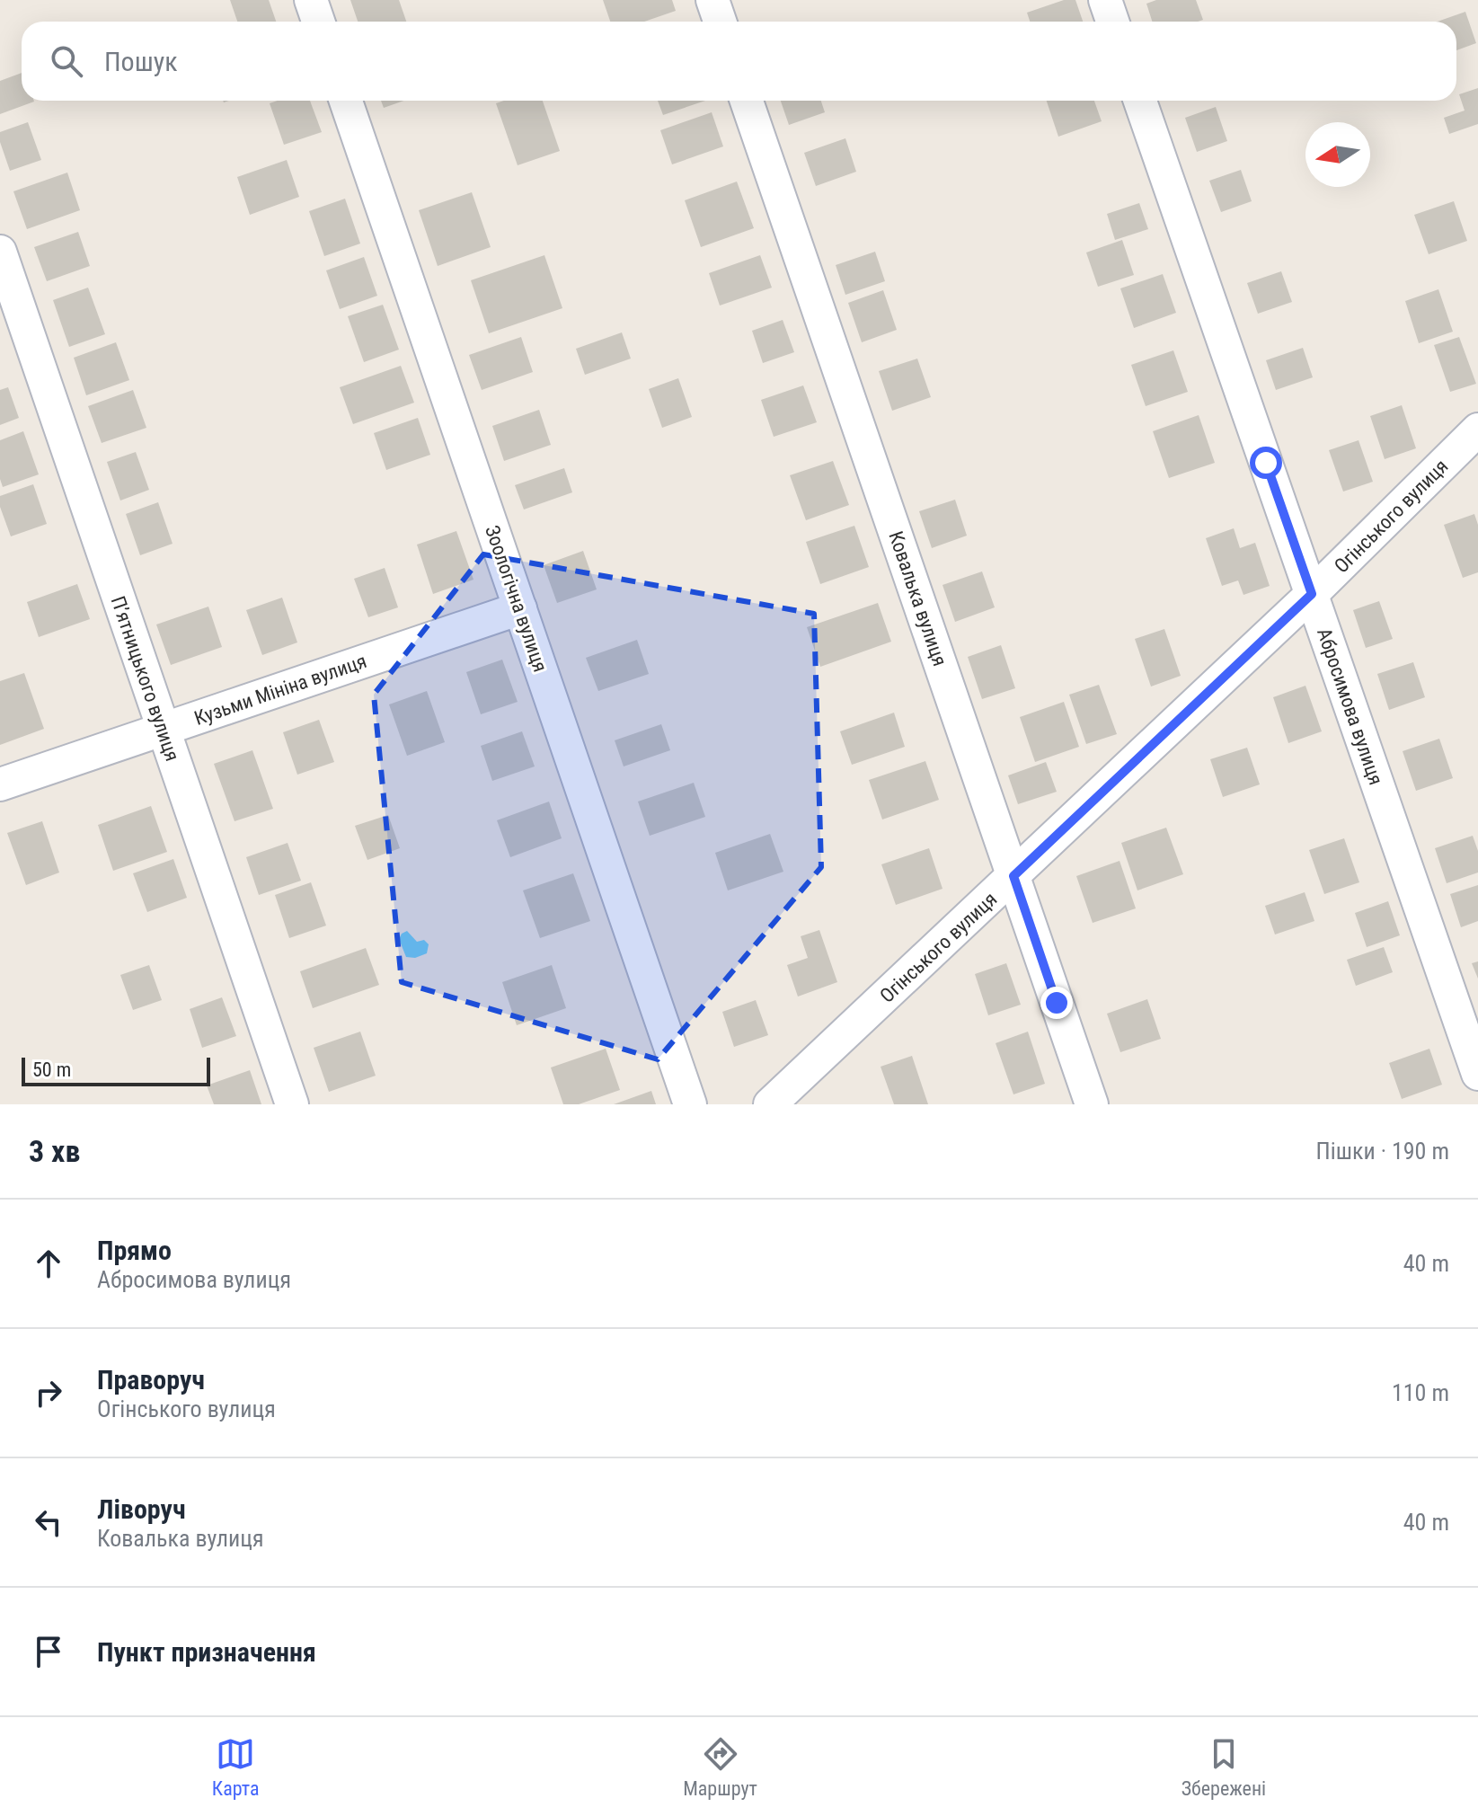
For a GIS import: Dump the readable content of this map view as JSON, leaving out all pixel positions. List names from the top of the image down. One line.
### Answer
{"streets":{"street":["Огінського вулиця","Зоологічна вулиця","Ковалька вулиця","П’ятницького вулиця","Кузьми Мініна вулиця","Абросимова вулиця"]},"crossings":[["Огінського вулиця","Ковалька вулиця"],["Огінського вулиця","Абросимова вулиця"],["Зоологічна вулиця","Кузьми Мініна вулиця"],["П’ятницького вулиця","Кузьми Мініна вулиця"]],"scale_bar":"50 m","north":"left","page":{"search":"Пошук","scale":"50 m","heading":["3 хв","Пішки · 190 m"],"list":[["Прямо","Абросимова вулиця","40 m"],["Праворуч","Огінського вулиця","110 m"],["Ліворуч","Ковалька вулиця","40 m"],"Пункт призначення"],"nav":["Карта","Маршрут","Збережені"]}}
